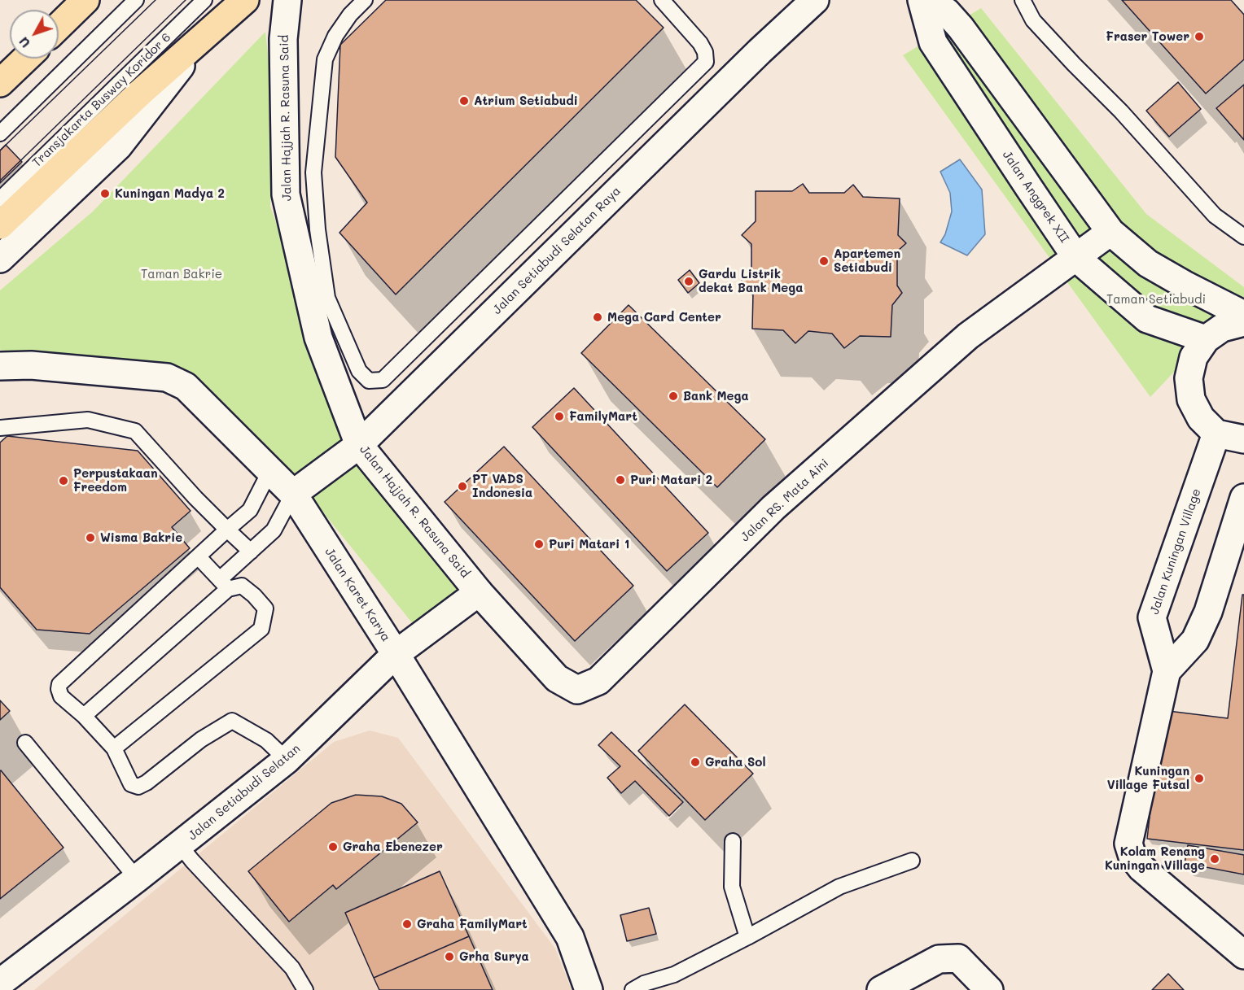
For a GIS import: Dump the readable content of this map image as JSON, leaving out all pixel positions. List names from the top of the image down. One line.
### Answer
{"streets":{"street":["Jalan Hajjah R. Rasuna Said","Jalan Anggrek XII","Jalan Setiabudi Selatan Raya","Jalan RS. Mata Aini","Jalan Kuningan Village","Jalan Karet Karya","Jalan Setiabudi Selatan"],"lane":["Transjakarta Busway Koridor 6"]},"crossings":[["Jalan Hajjah R. Rasuna Said","Jalan Setiabudi Selatan Raya"],["Jalan Hajjah R. Rasuna Said","Jalan RS. Mata Aini"],["Jalan Hajjah R. Rasuna Said","Jalan Setiabudi Selatan"],["Jalan Anggrek XII","Jalan RS. Mata Aini"],["Jalan Setiabudi Selatan Raya","Jalan Karet Karya"],["Jalan RS. Mata Aini","Jalan Setiabudi Selatan"],["Jalan Karet Karya","Jalan Setiabudi Selatan"]],"parks":["Taman Bakrie","Taman Setiabudi"],"places":["Fraser Tower","Atrium Setiabudi","Kuningan Madya 2","Apartemen Setiabudi","Gardu Listrik dekat Bank Mega","Mega Card Center","Bank Mega","FamilyMart","Puri Matari 2","Perpustakaan Freedom","PT VADS Indonesia","Wisma Bakrie","Puri Matari 1","Graha Sol","Kuningan Village Futsal","Graha Ebenezer","Kolam Renang Kuningan Village","Graha FamilyMart","Grha Surya"],"north":"bottom left"}
